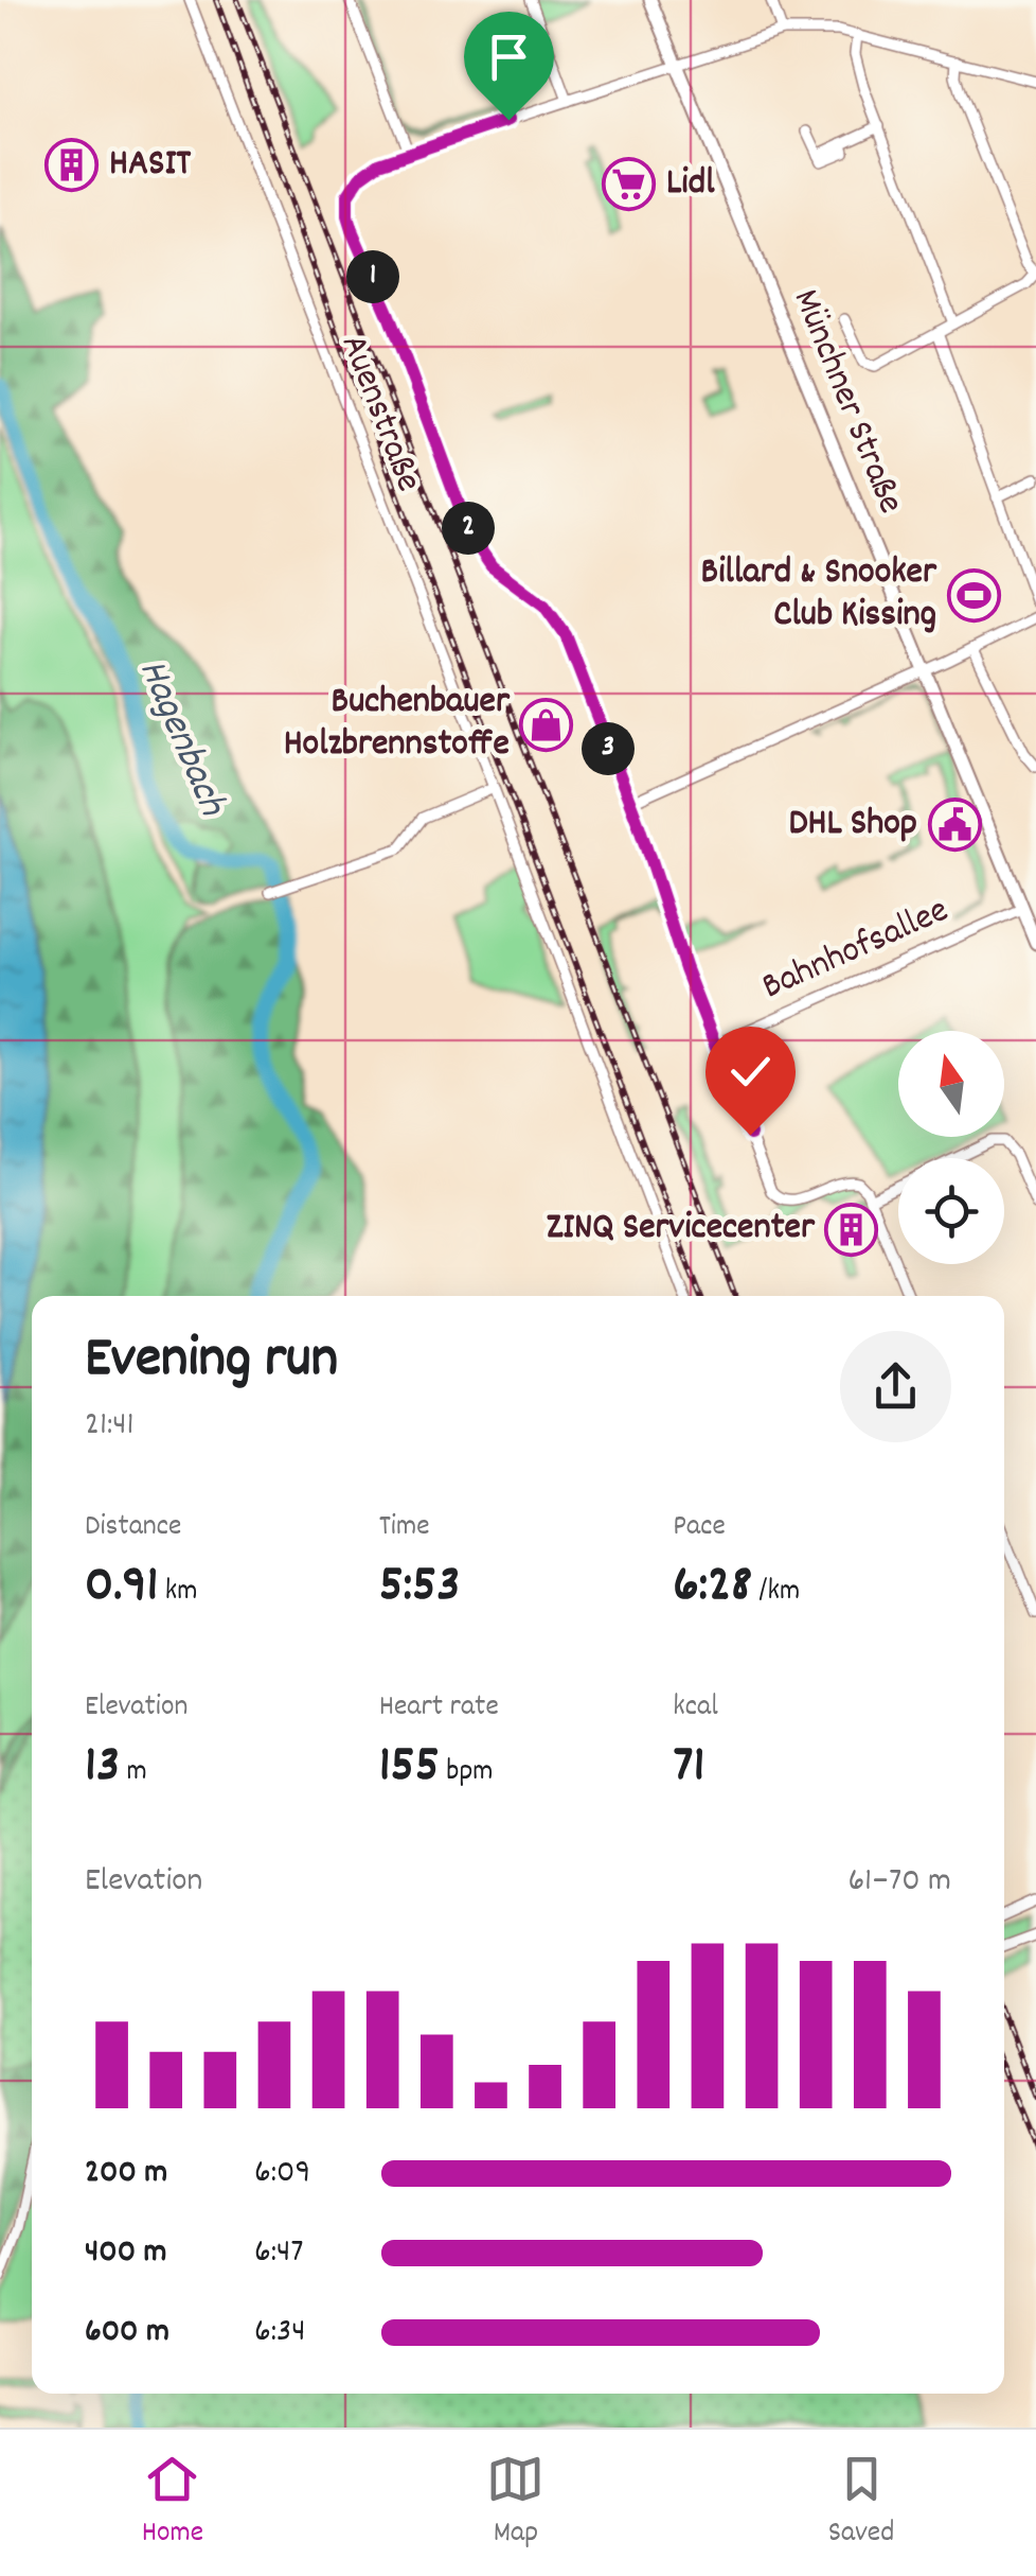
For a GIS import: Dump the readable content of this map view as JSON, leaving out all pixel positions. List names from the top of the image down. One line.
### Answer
{"streets":{"main road":["Münchner Straße"],"street":["Auenstraße","Bahnhofsallee"]},"crossings":[["Münchner Straße","Bahnhofsallee"]],"water":["Hagenbach"],"places":{"building":["HASIT","ZINQ Servicecenter"],"supermarket":["Lidl"],"sports":["Billard & Snooker Club Kissing"],"shop":["Buchenbauer Holzbrennstoffe"],"public building":["DHL Shop"]},"north":"top","page":{"pins":["1","2","3"],"heading":["Evening run","21:41"],"stats":[["Distance","0.91 km"],["Time","5:53"],["Pace","6:28 /km"],["Elevation","13 m"],["Heart rate","155 bpm"],["kcal","71"]],"chart":["Elevation","61–70 m"],"list":[{"name":"200 m","note":"6:09"},{"name":"400 m","note":"6:47"},{"name":"600 m","note":"6:34"}],"tabs":["Home","Map","Saved"]}}
